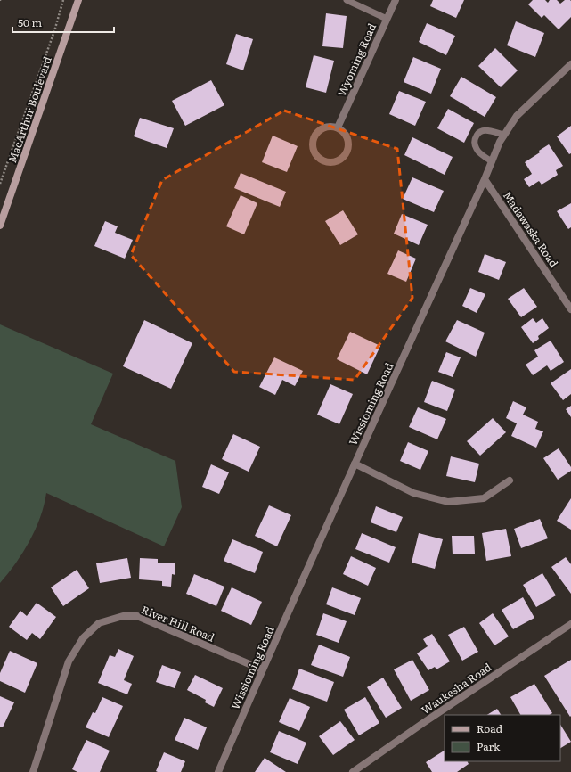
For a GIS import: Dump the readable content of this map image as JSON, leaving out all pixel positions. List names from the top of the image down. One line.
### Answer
{"streets":{"main road":["MacArthur Boulevard"],"street":["Wyoming Road","Madawaska Road","Wissioming Road","River Hill Road","Waukesha Road"]},"crossings":[["Madawaska Road","Wissioming Road"],["Wissioming Road","River Hill Road"]],"legend":["Road","Park"],"scale_bar":"50 m"}
